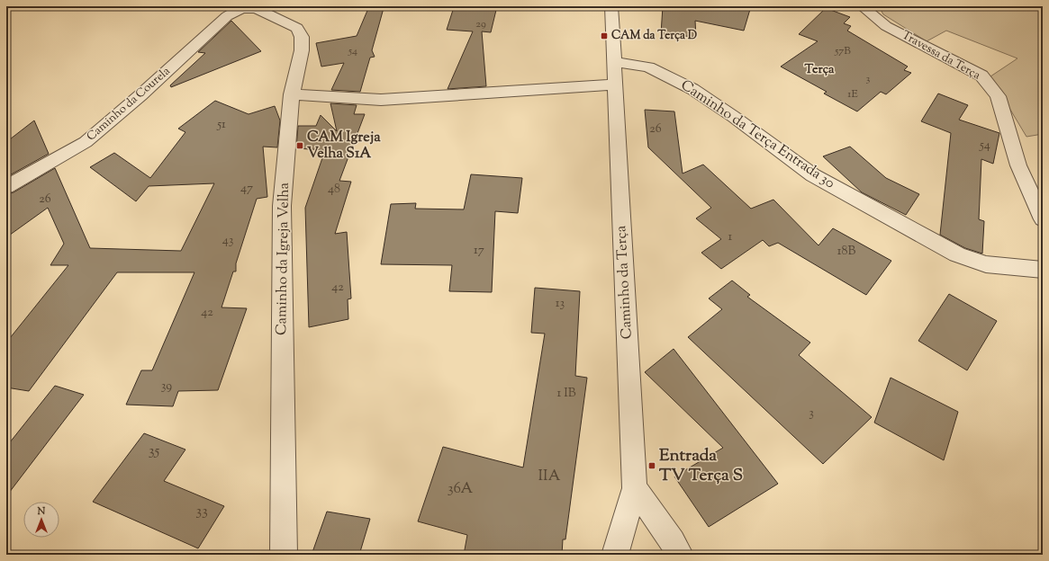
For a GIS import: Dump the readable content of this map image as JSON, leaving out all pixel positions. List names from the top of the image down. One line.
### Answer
{"streets":{"street":["Travessa da Terça","Caminho da Courela","Caminho da Terça Entrada 30","Caminho da Igreja Velha","Caminho da Terça"]},"crossings":[["Caminho da Courela","Caminho da Igreja Velha"],["Caminho da Terça Entrada 30","Caminho da Terça"]],"districts":["Terça"],"places":{"transit":["CAM da Terça D","CAM Igreja Velha S1A","Entrada TV Terça S"]},"house_numbers":["29","54","57B","3","1E","51","26","54","47","48","26","1","43","17","18B","42","13","42","39","1 IB","3","35","IIA","36A","33"],"north":"top"}
